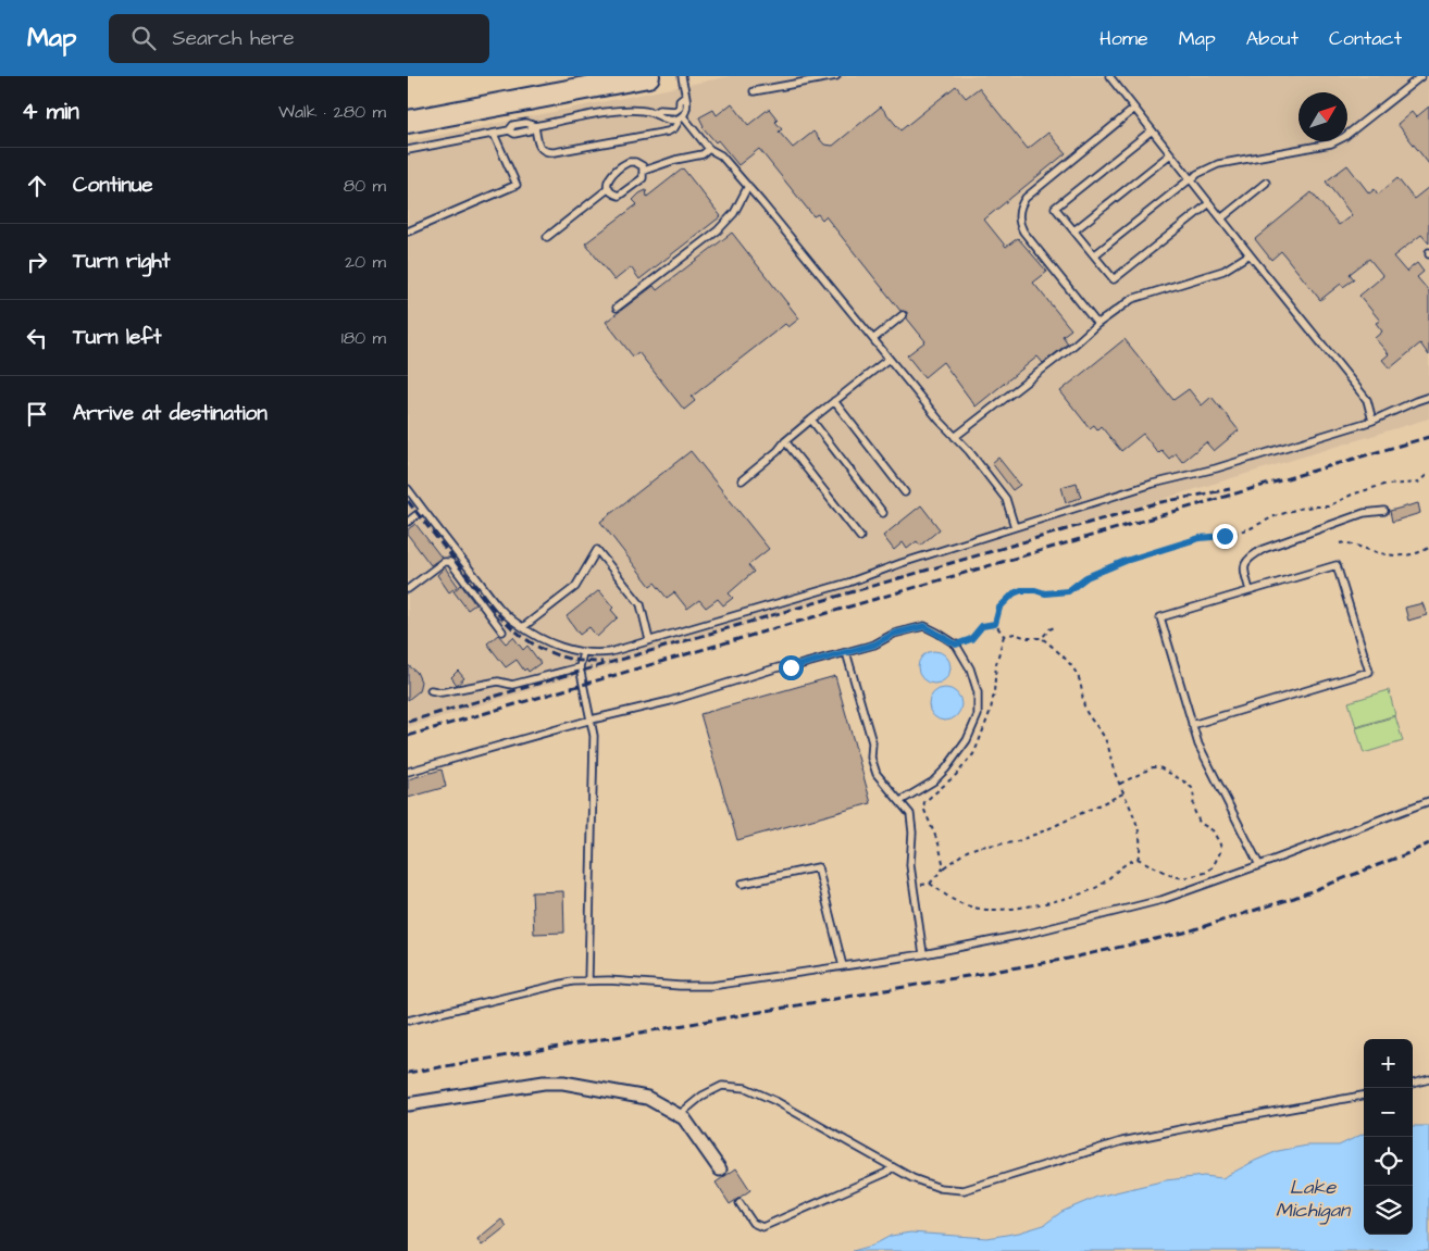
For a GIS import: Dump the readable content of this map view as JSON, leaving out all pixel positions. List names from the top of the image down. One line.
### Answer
{"water":["Lake Michigan"],"north":"top right","page":{"header":"Map","search":"Search here","nav":["Home","Map","About","Contact"],"heading":["4 min","Walk · 280 m"],"list":[["Continue","80 m"],["Turn right","20 m"],["Turn left","180 m"],"Arrive at destination"],"map_buttons":["+","−"]}}
